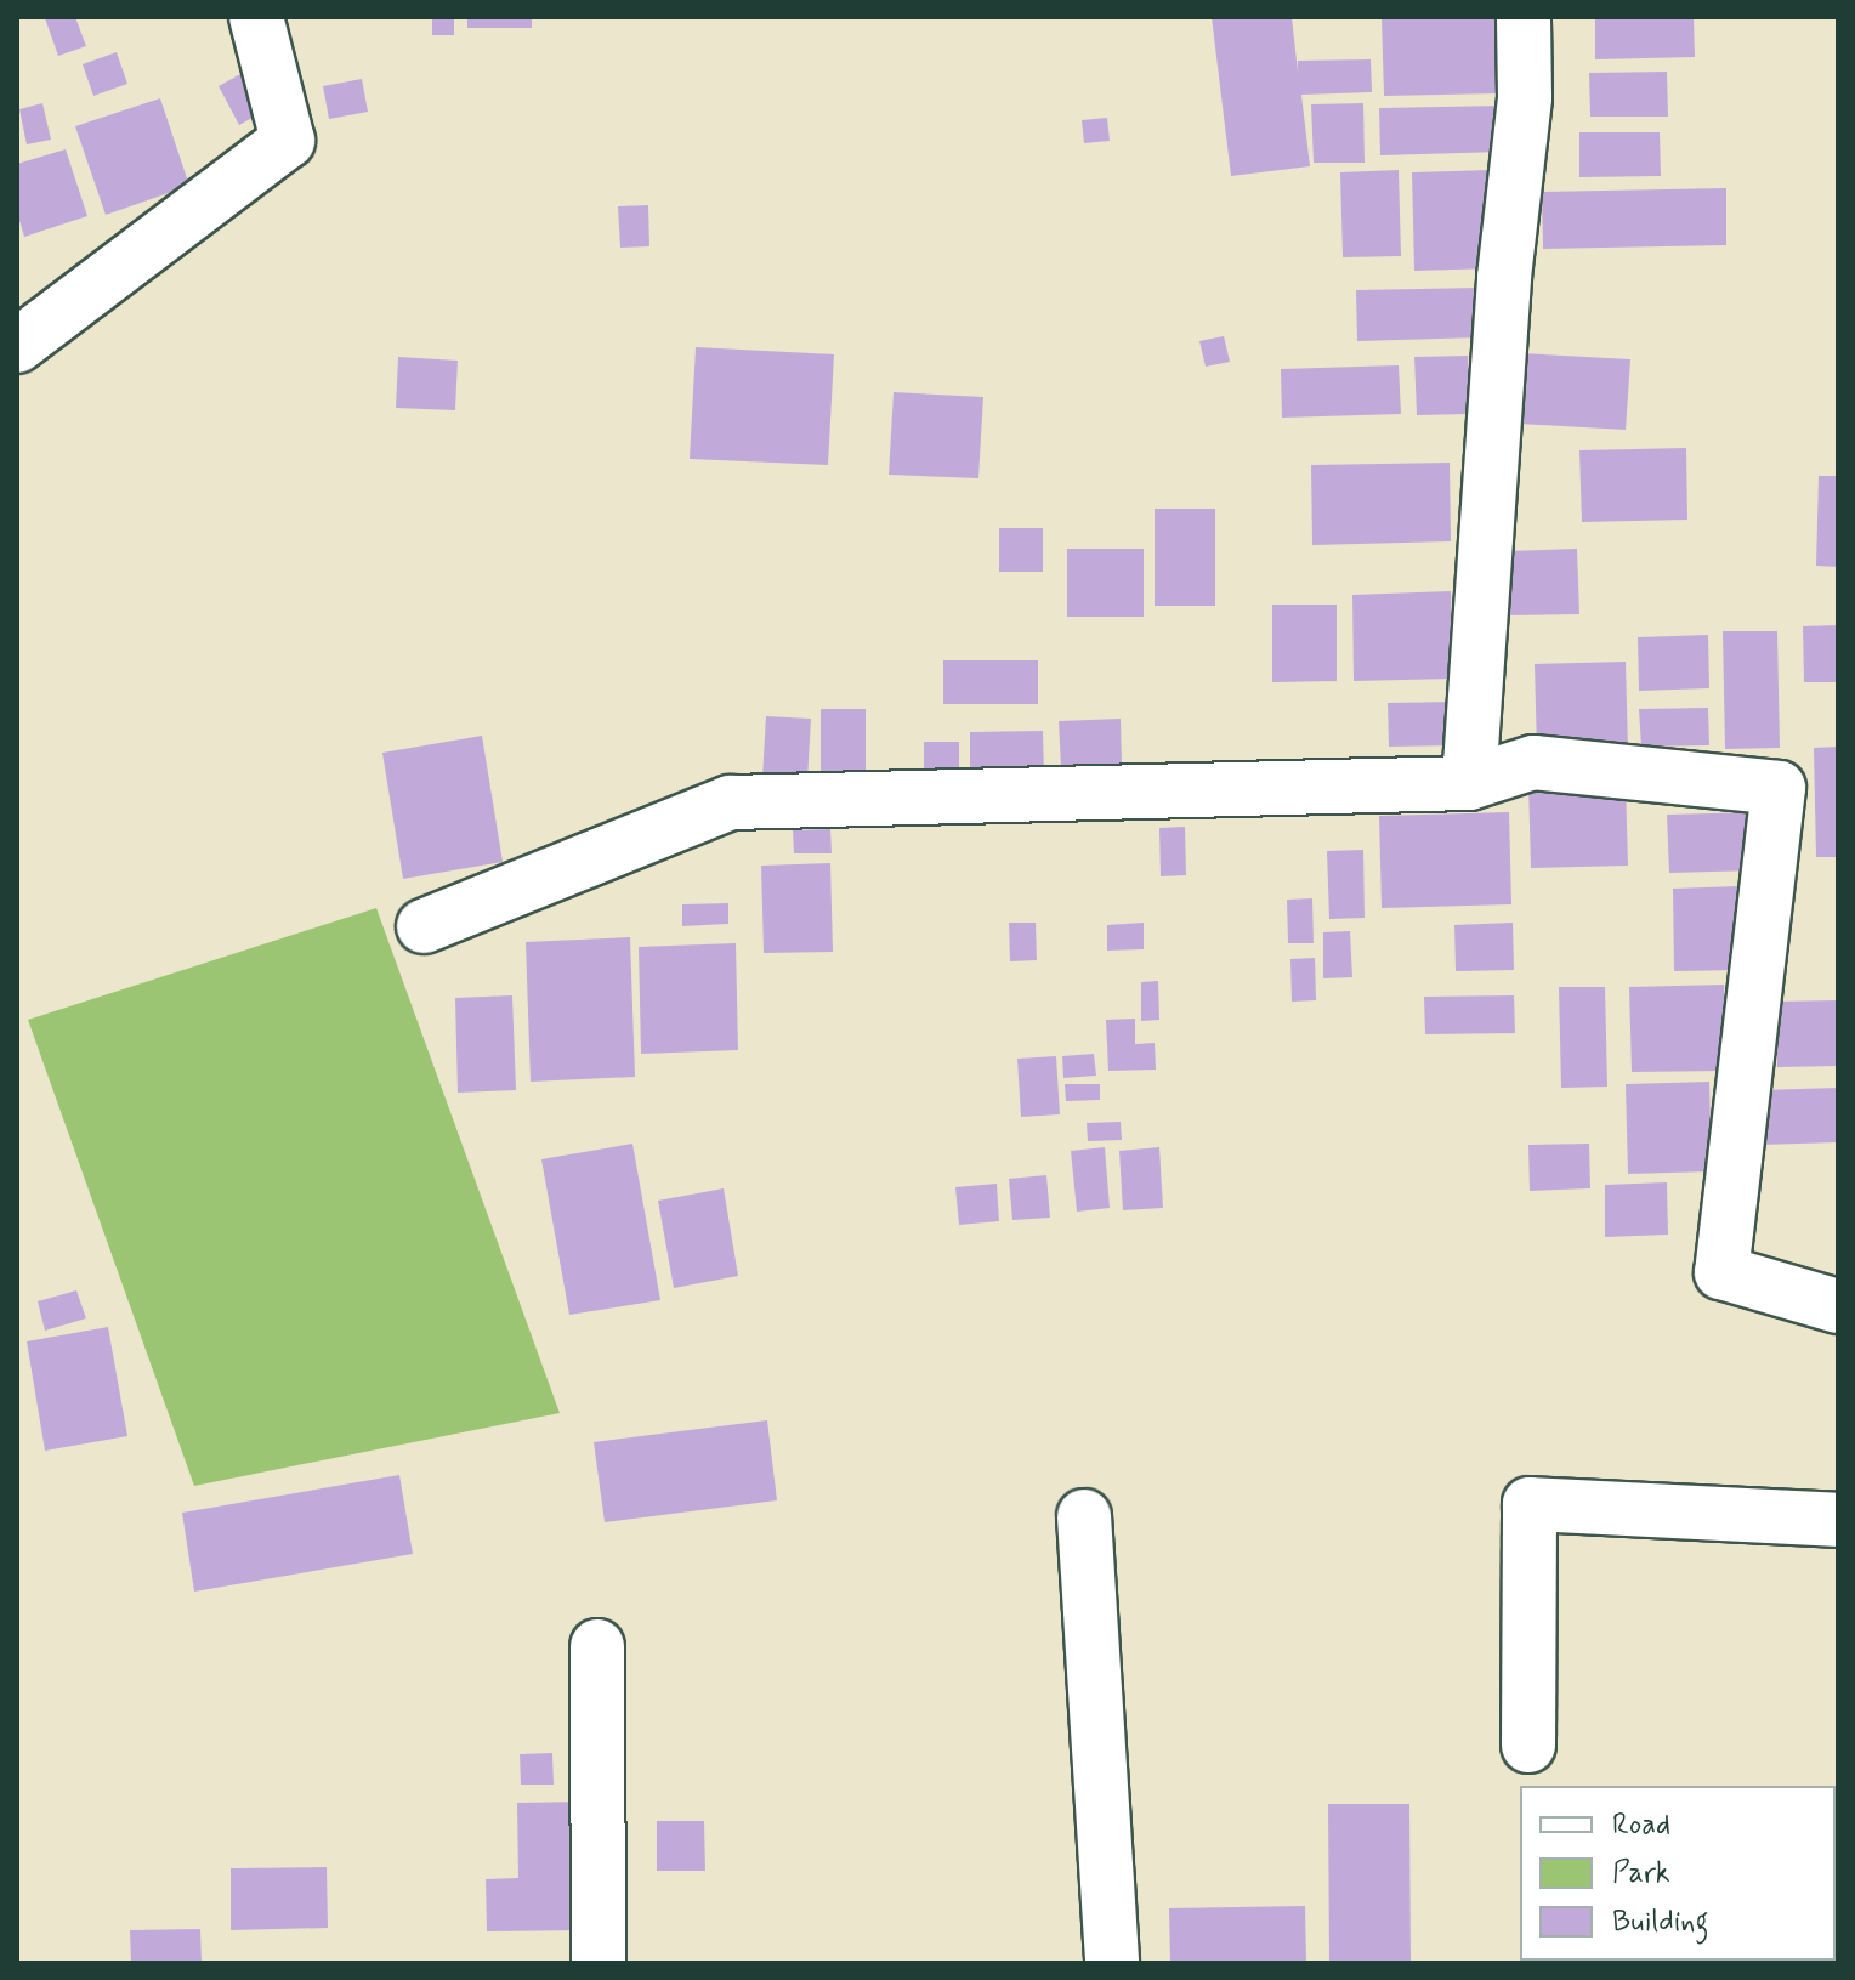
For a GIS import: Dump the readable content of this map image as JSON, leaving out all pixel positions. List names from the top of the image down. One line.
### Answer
{"legend":["Road","Park","Building"]}
